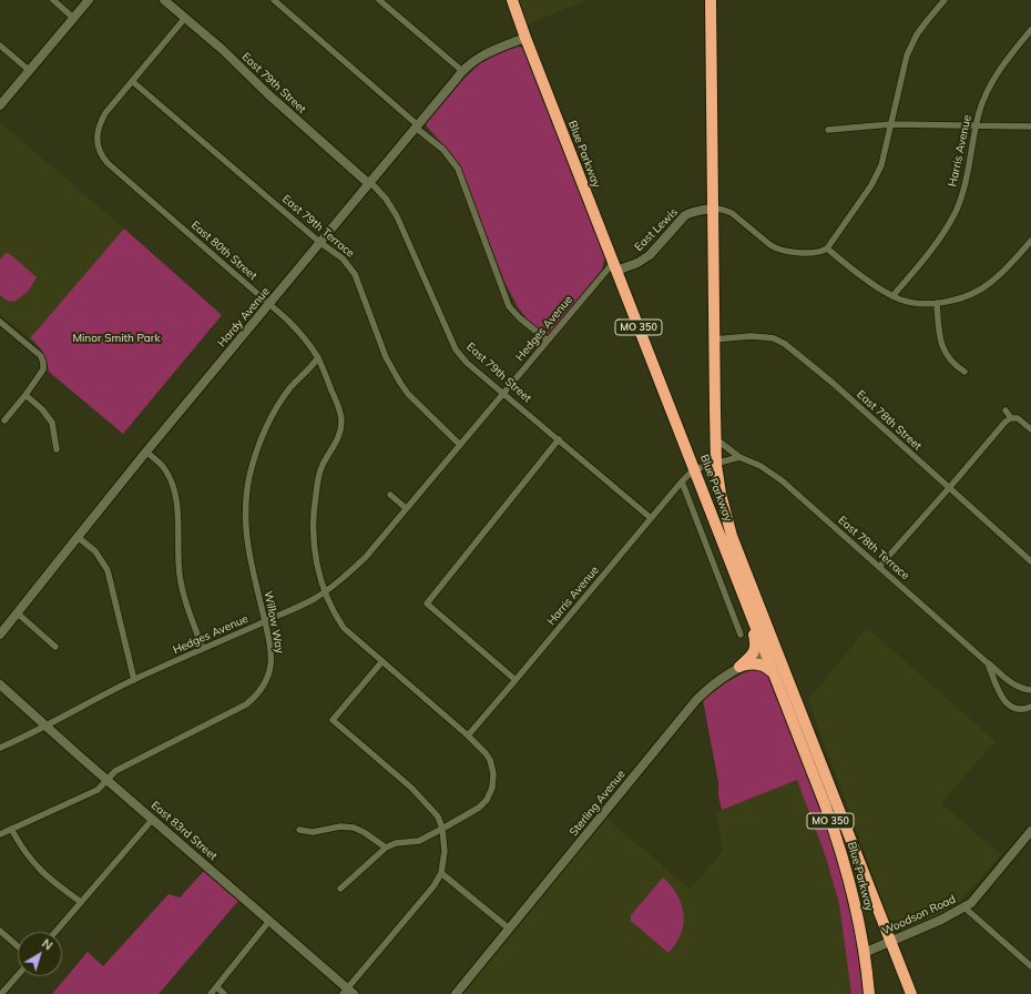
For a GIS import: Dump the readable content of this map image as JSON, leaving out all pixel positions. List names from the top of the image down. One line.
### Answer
{"streets":{"highway":["Blue Parkway","MO 350"],"street":["East 79th Street","Harris Avenue","East 79th Terrace","East Lewis","East 80th Street","Hardy Avenue","Hedges Avenue","East 78th Street","East 78th Terrace","Willow Way","Sterling Avenue","East 83rd Street","Woodson Road"]},"crossings":[["East 79th Street","Harris Avenue"],["East 79th Street","Hardy Avenue"],["East 79th Street","Hedges Avenue"],["Harris Avenue","Blue Parkway"],["Harris Avenue","East 80th Street"],["Blue Parkway","East Lewis"],["Blue Parkway","Hardy Avenue"],["Blue Parkway","Hedges Avenue"],["Blue Parkway","East 78th Street"],["Blue Parkway","East 78th Terrace"],["Blue Parkway","Sterling Avenue"],["Blue Parkway","Woodson Road"],["East 79th Terrace","East 80th Street"],["East 79th Terrace","Hardy Avenue"],["East 79th Terrace","Hedges Avenue"],["East Lewis","Hedges Avenue"],["East 80th Street","Hardy Avenue"],["East 80th Street","Hedges Avenue"],["East 80th Street","Willow Way"],["Hedges Avenue","Willow Way"],["Hedges Avenue","East 83rd Street"],["Willow Way","East 83rd Street"]],"parks":["Minor Smith Park"],"north":"top right"}
